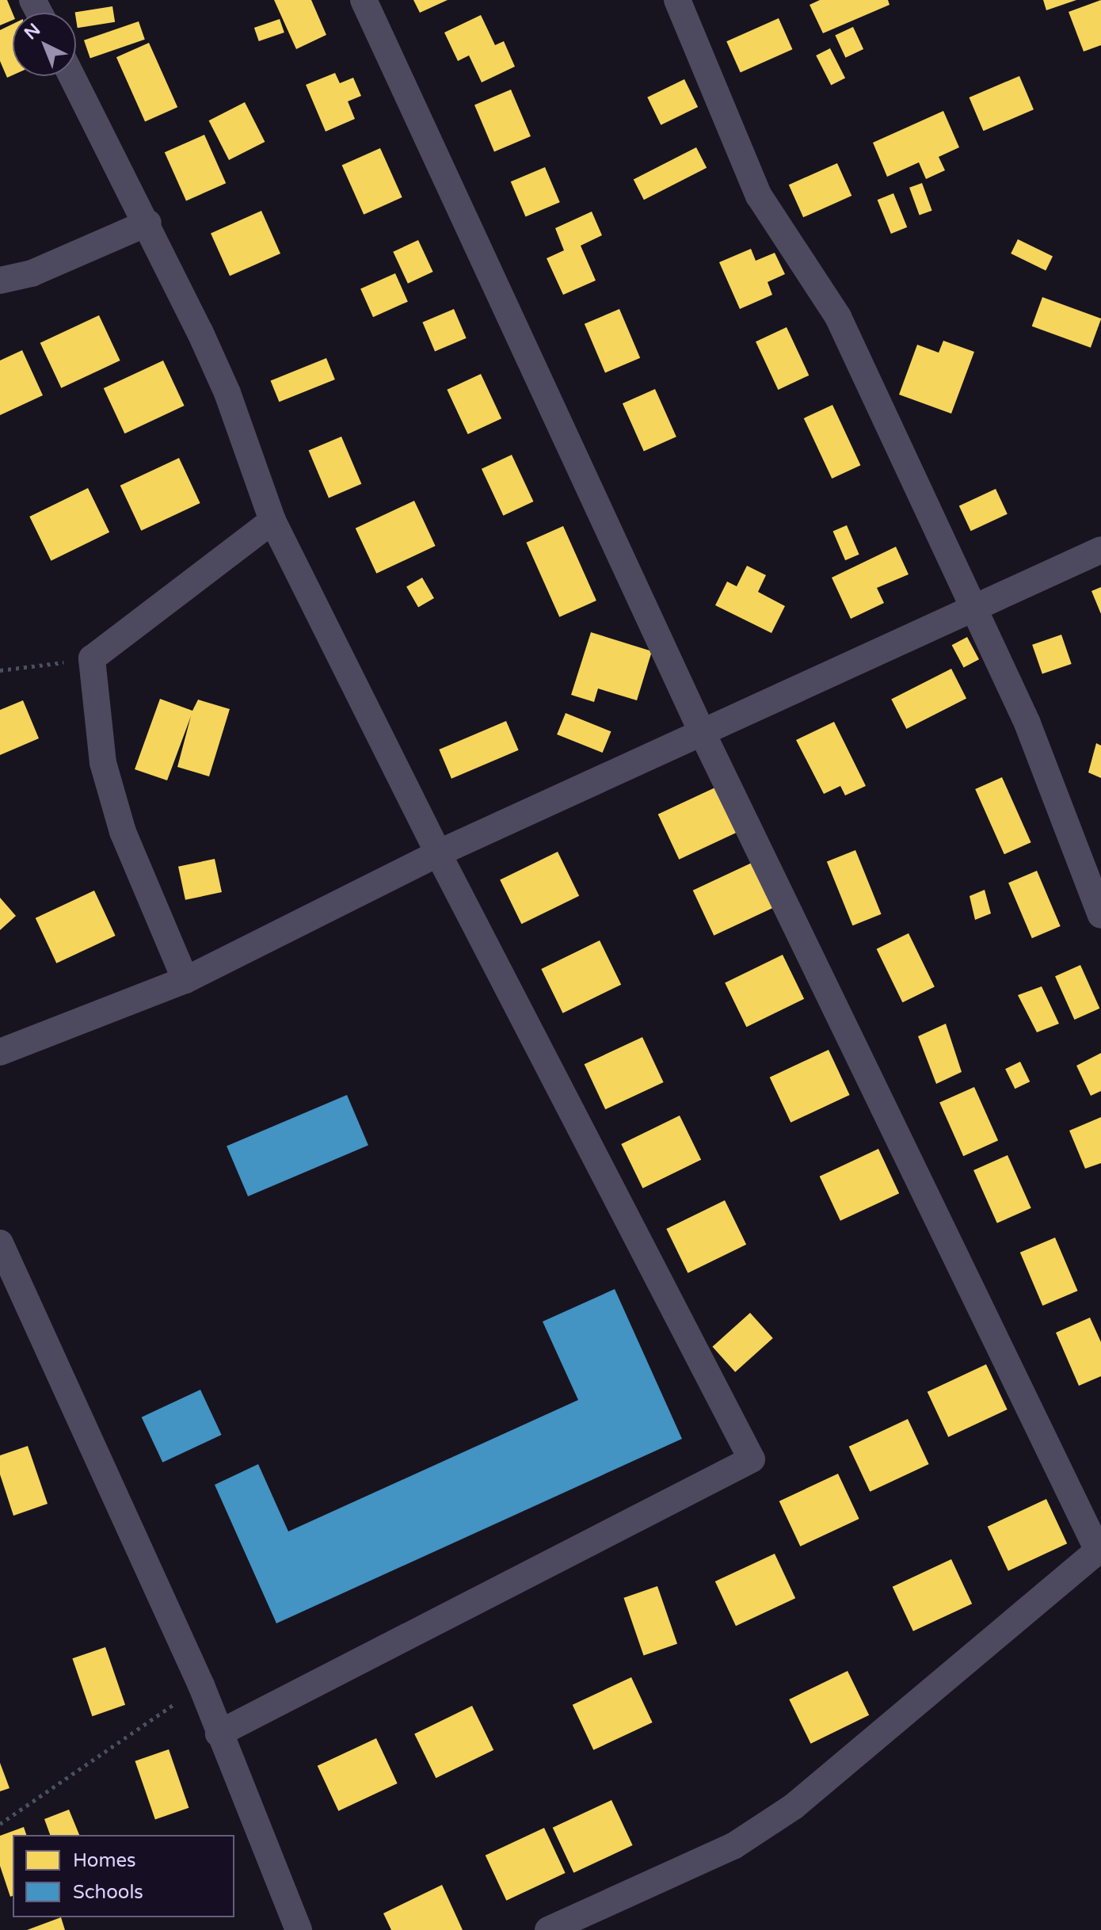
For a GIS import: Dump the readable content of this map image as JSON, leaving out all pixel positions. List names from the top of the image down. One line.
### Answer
{"legend":["Homes","Schools"],"north":"top left"}
